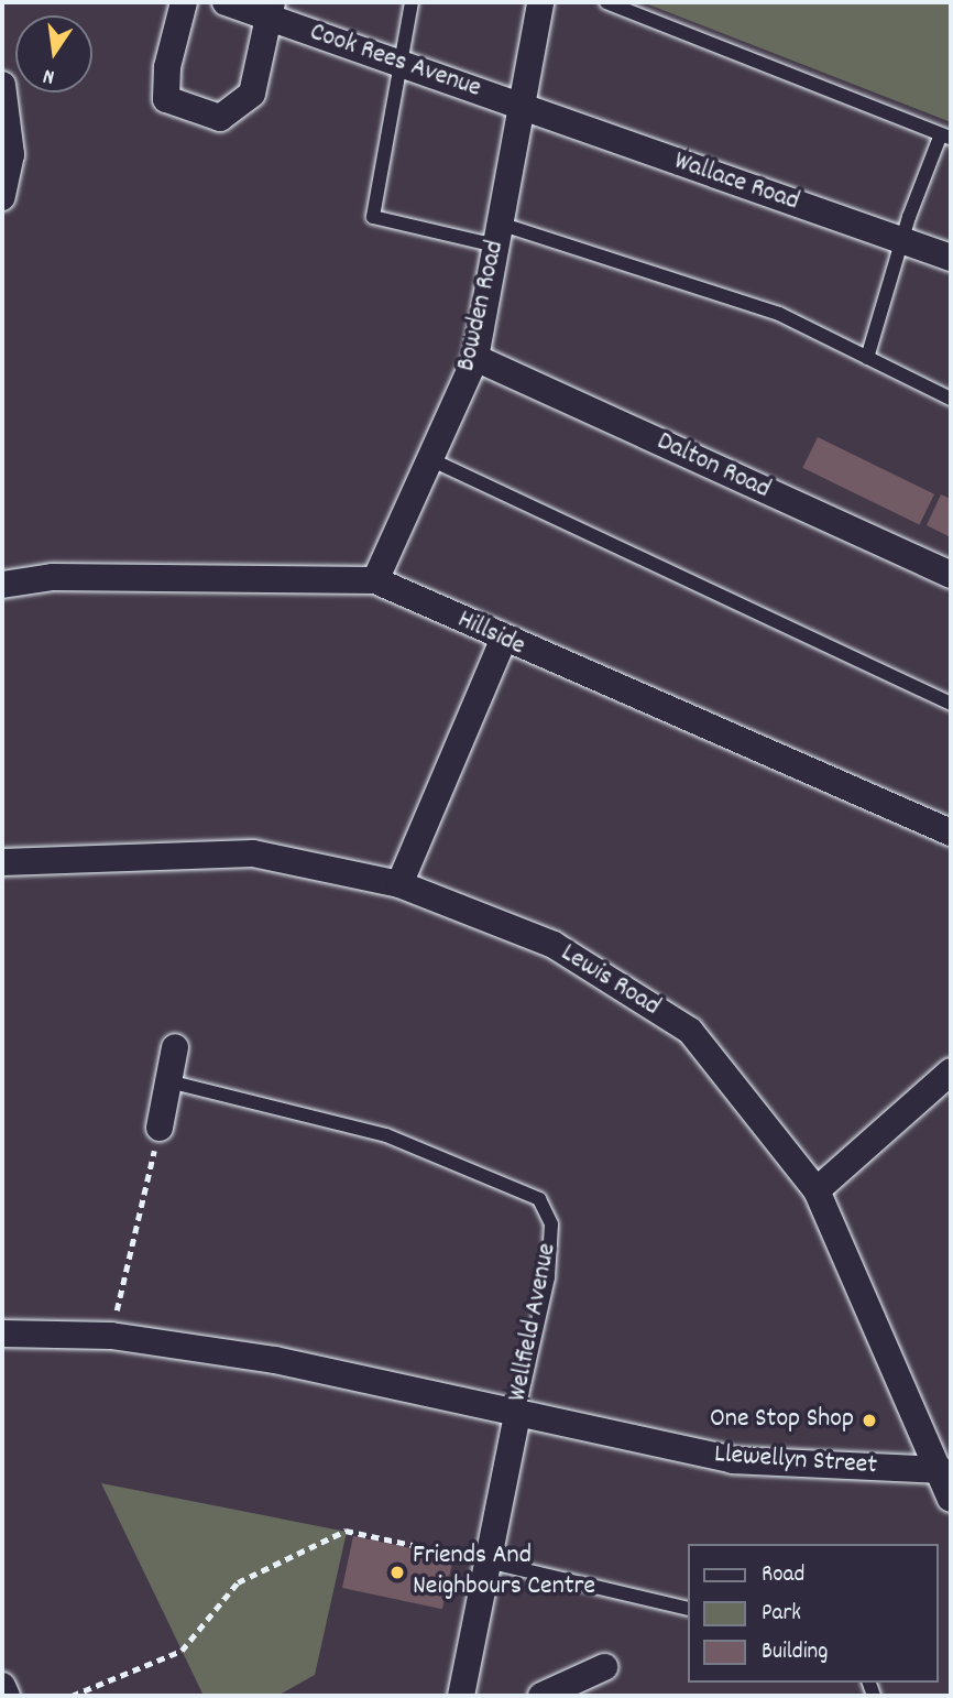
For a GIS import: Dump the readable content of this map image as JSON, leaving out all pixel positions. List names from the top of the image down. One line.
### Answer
{"streets":{"street":["Cook Rees Avenue","Wallace Road","Bowden Road","Dalton Road","Hillside","Lewis Road","Wellfield Avenue","Llewellyn Street"]},"crossings":[["Cook Rees Avenue","Wallace Road"],["Cook Rees Avenue","Bowden Road"],["Wallace Road","Bowden Road"],["Bowden Road","Dalton Road"],["Bowden Road","Hillside"],["Lewis Road","Llewellyn Street"],["Wellfield Avenue","Llewellyn Street"]],"places":["One Stop Shop","Friends And Neighbours Centre"],"legend":["Road","Park","Building"],"north":"bottom"}
